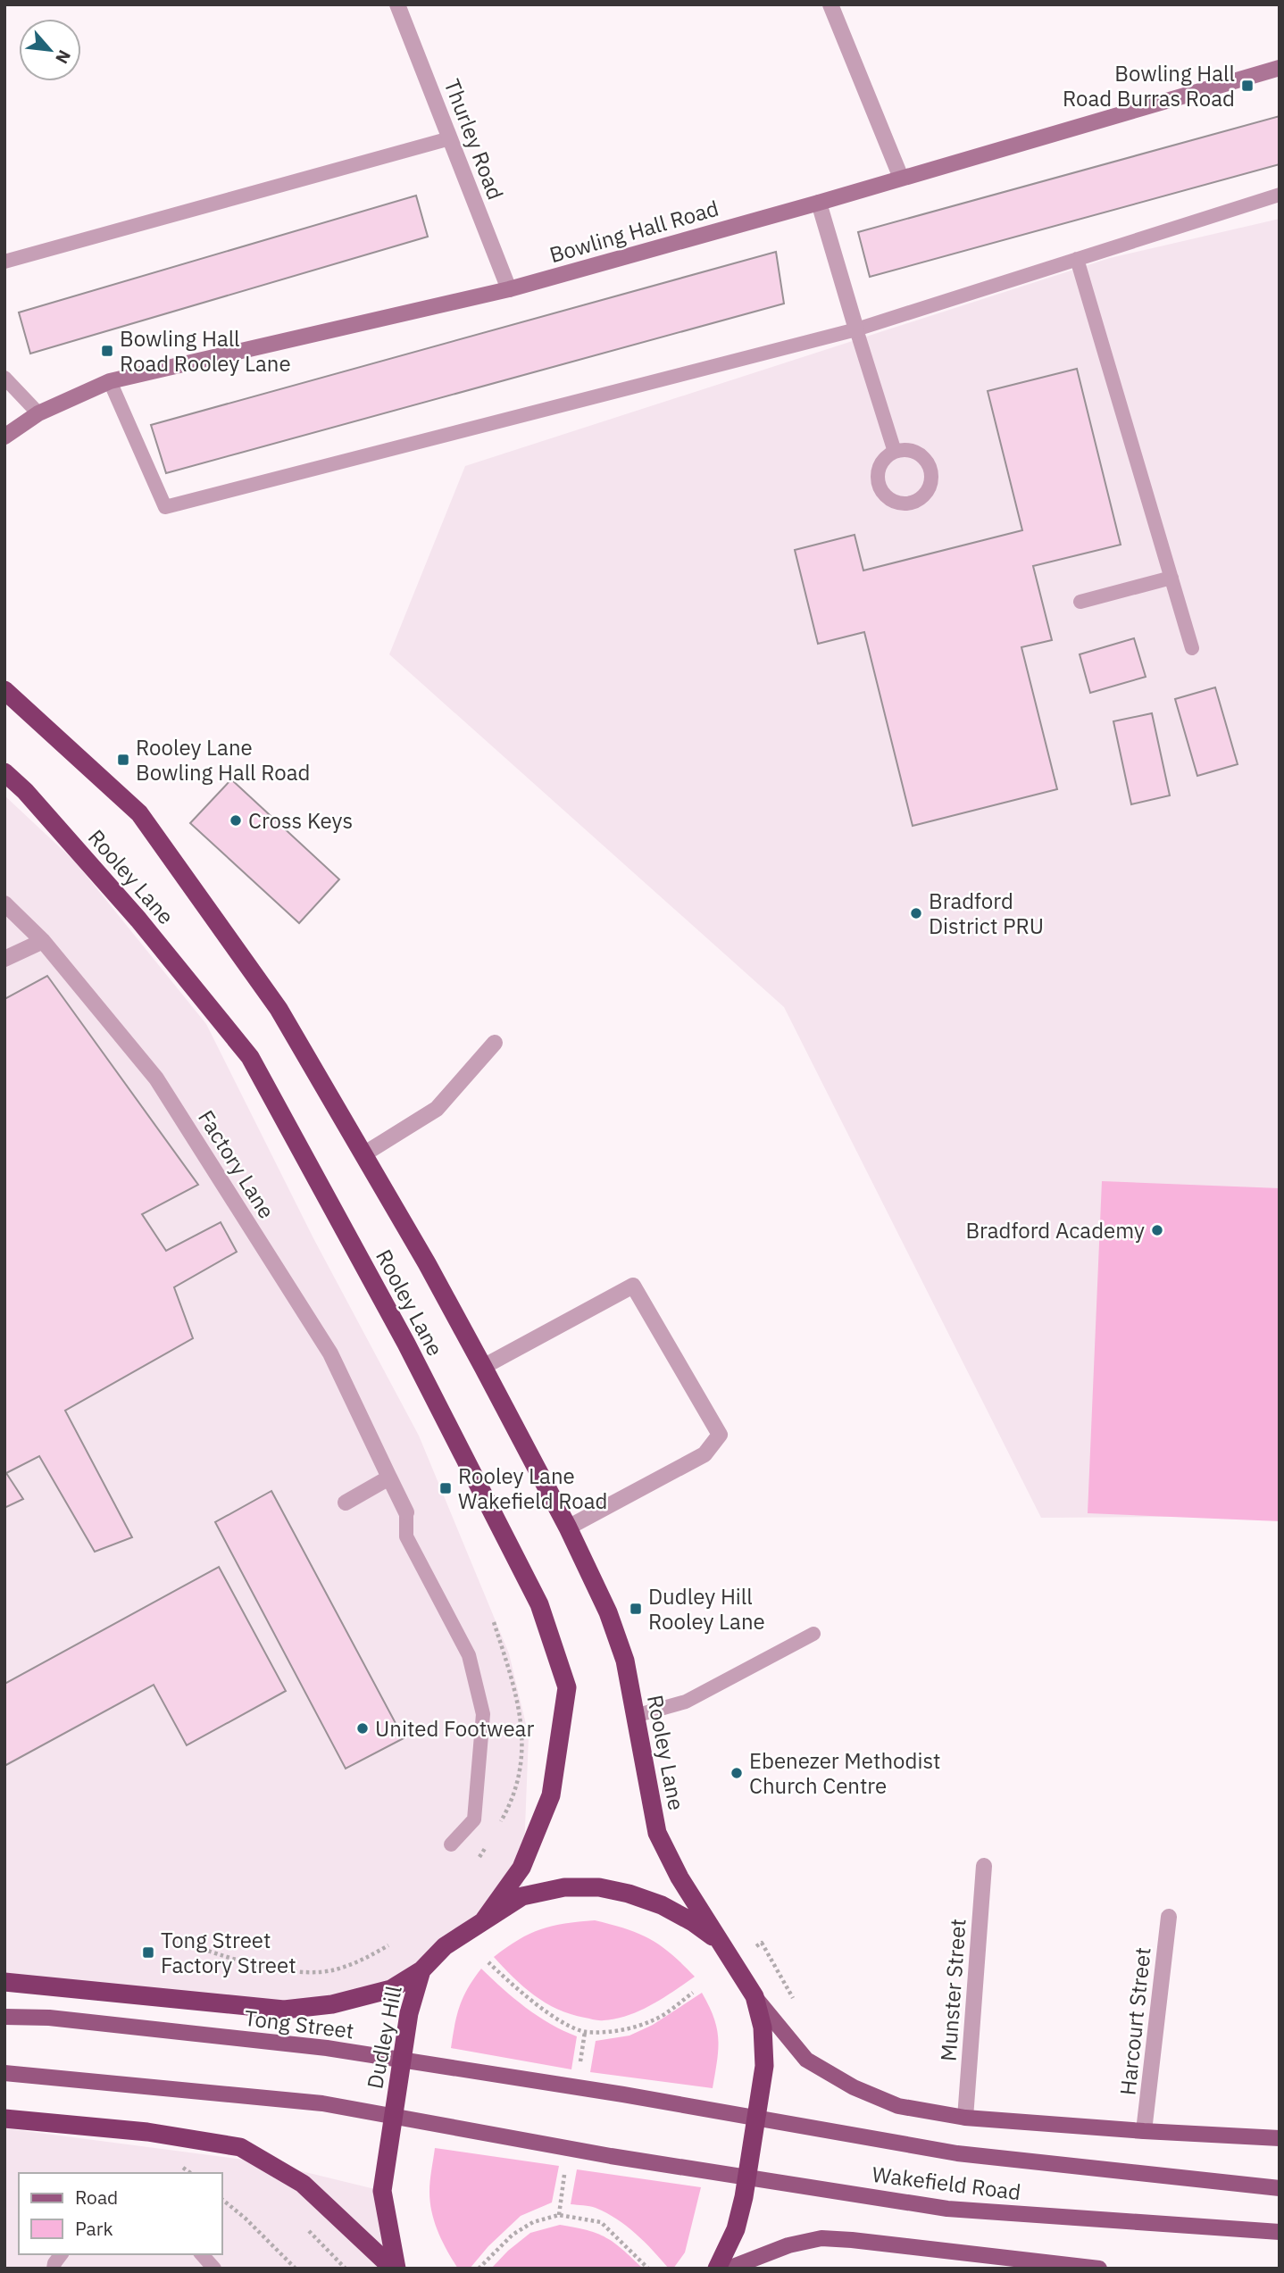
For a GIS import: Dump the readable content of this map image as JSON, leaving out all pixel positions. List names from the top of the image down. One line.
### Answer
{"streets":{"highway":["Rooley Lane","Dudley Hill"],"main road":["Tong Street","Wakefield Road"],"street":["Thurley Road","Bowling Hall Road","Factory Lane","Munster Street","Harcourt Street"]},"crossings":[["Thurley Road","Bowling Hall Road"],["Rooley Lane","Dudley Hill"],["Tong Street","Wakefield Road"]],"places":{"transit":["Bowling Hall Road Burras Road","Bowling Hall Road Rooley Lane","Rooley Lane Bowling Hall Road","Rooley Lane Wakefield Road","Dudley Hill Rooley Lane","Tong Street Factory Street"],"other":["Cross Keys","Bradford District PRU","Bradford Academy","United Footwear","Ebenezer Methodist Church Centre"]},"legend":["Road","Park"],"north":"bottom right"}
